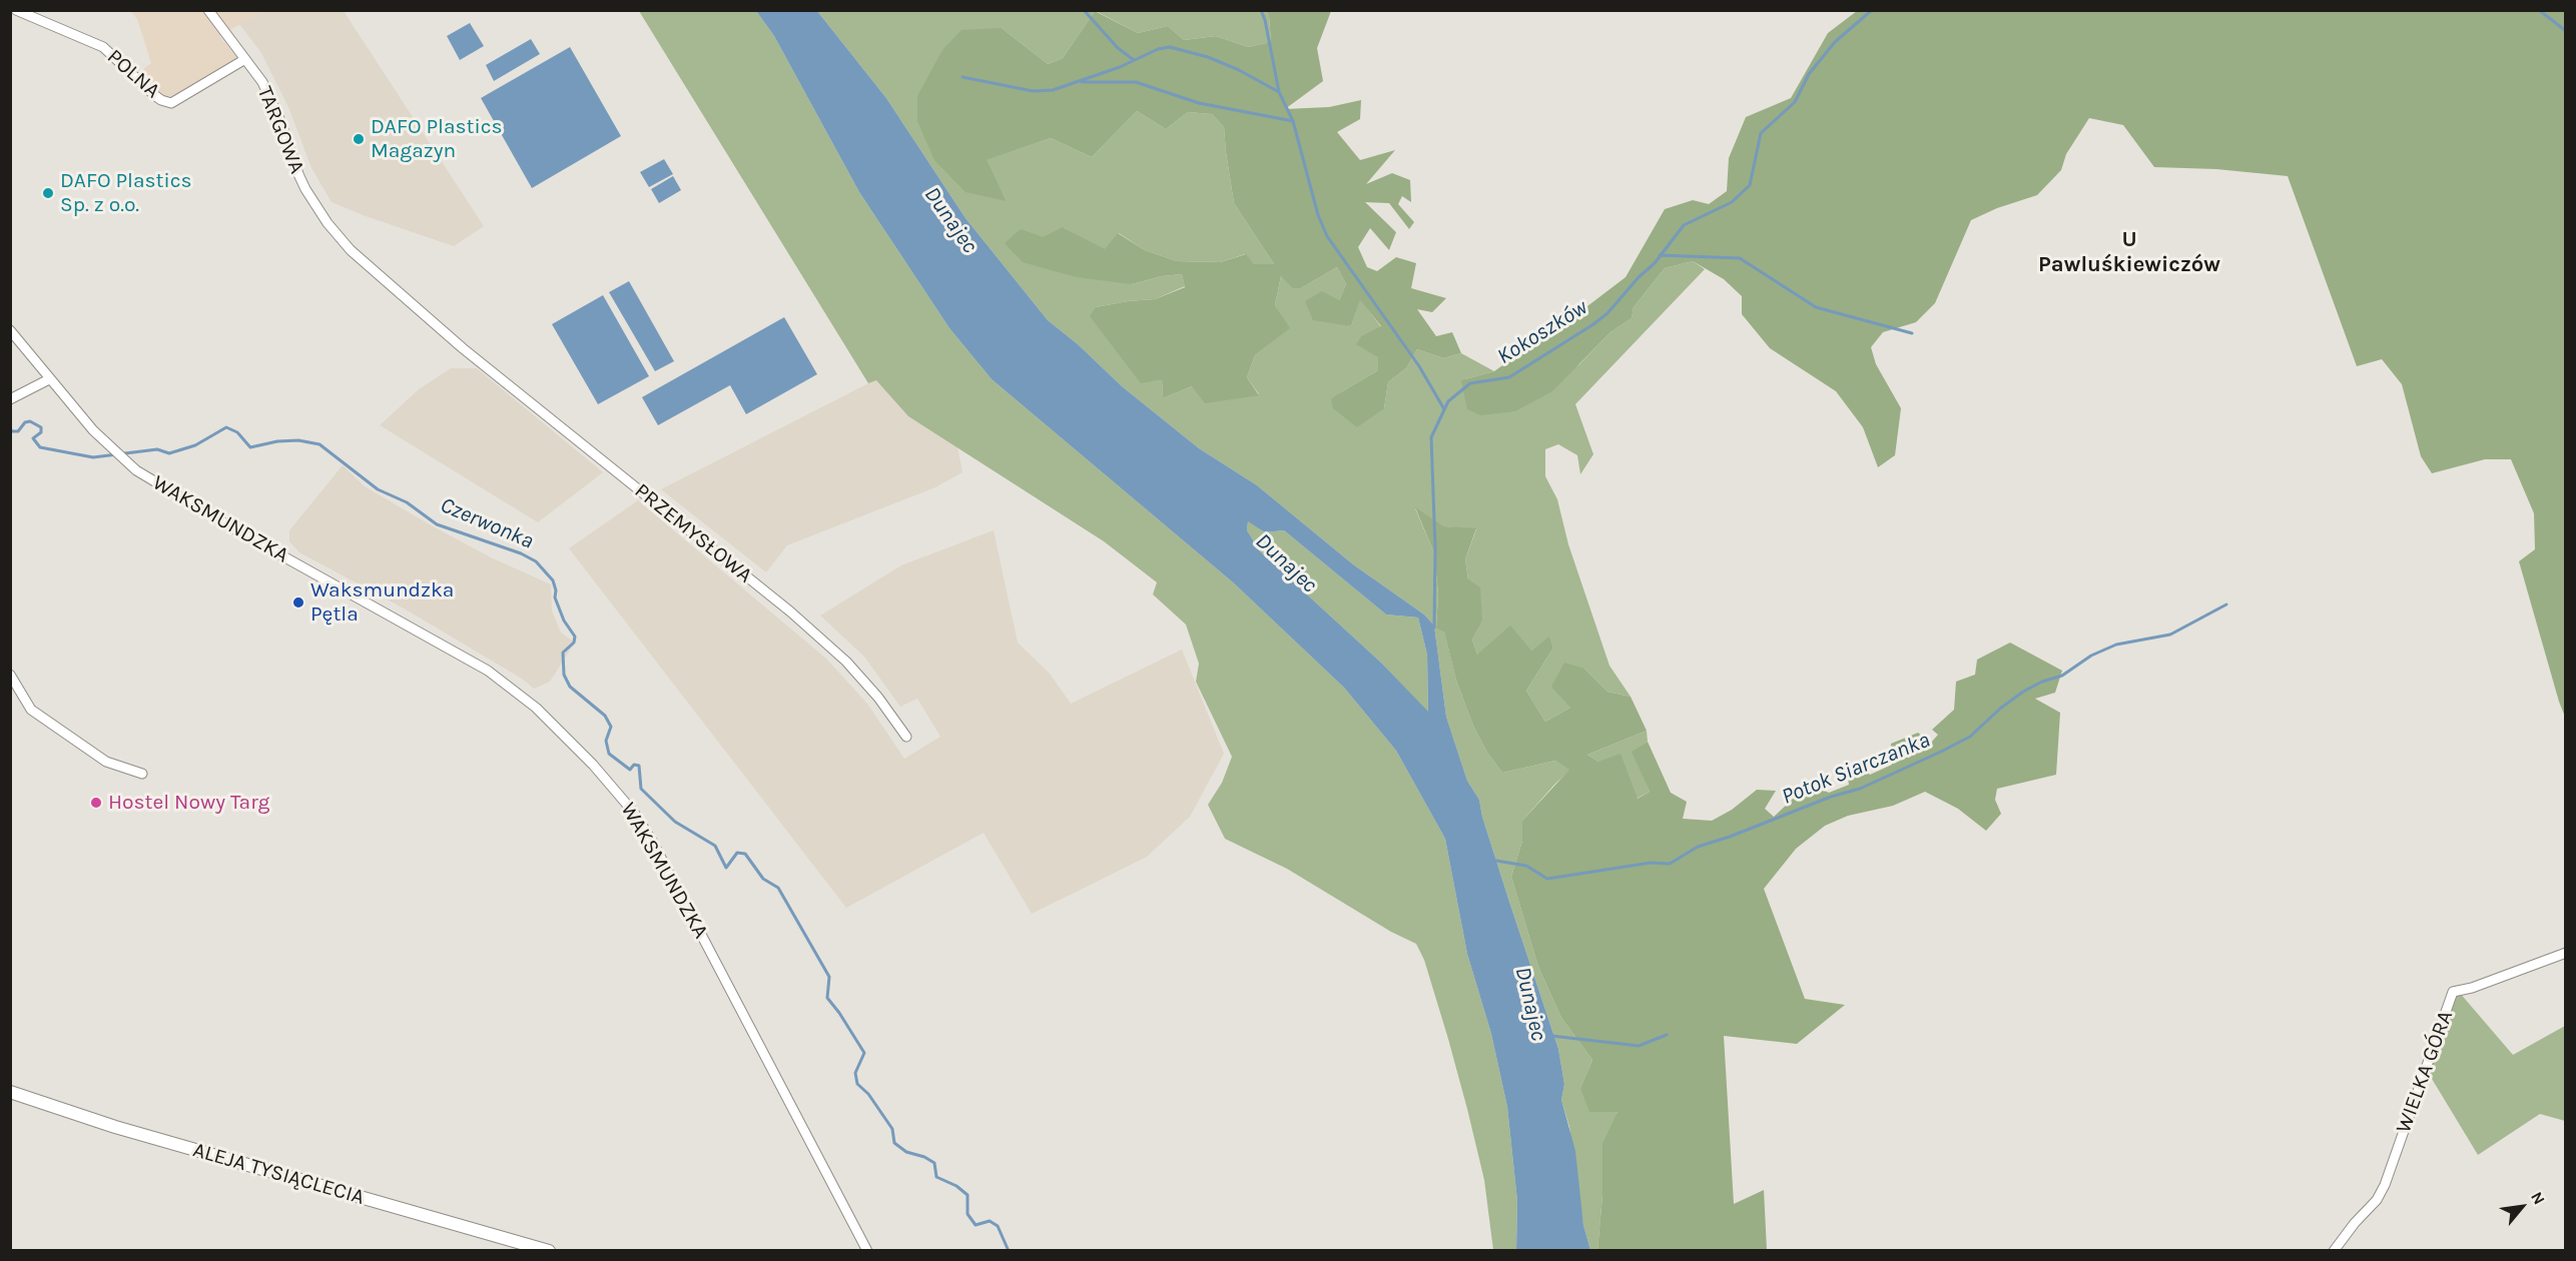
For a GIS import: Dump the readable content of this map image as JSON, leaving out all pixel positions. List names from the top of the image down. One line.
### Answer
{"streets":{"street":["POLNA","TARGOWA","WAKSMUNDZKA","PRZEMYSŁOWA","WIELKA GÓRA","ALEJA TYSIĄCLECIA"]},"crossings":[["POLNA","TARGOWA"],["TARGOWA","PRZEMYSŁOWA"]],"districts":["U Pawluśkiewiczów"],"water":["Dunajec","Kokoszków","Czerwonka","Potok Siarczanka"],"places":["DAFO Plastics Magazyn","DAFO Plastics Sp. z o.o.","Waksmundzka Pętla","Hostel Nowy Targ"],"north":"top right"}
